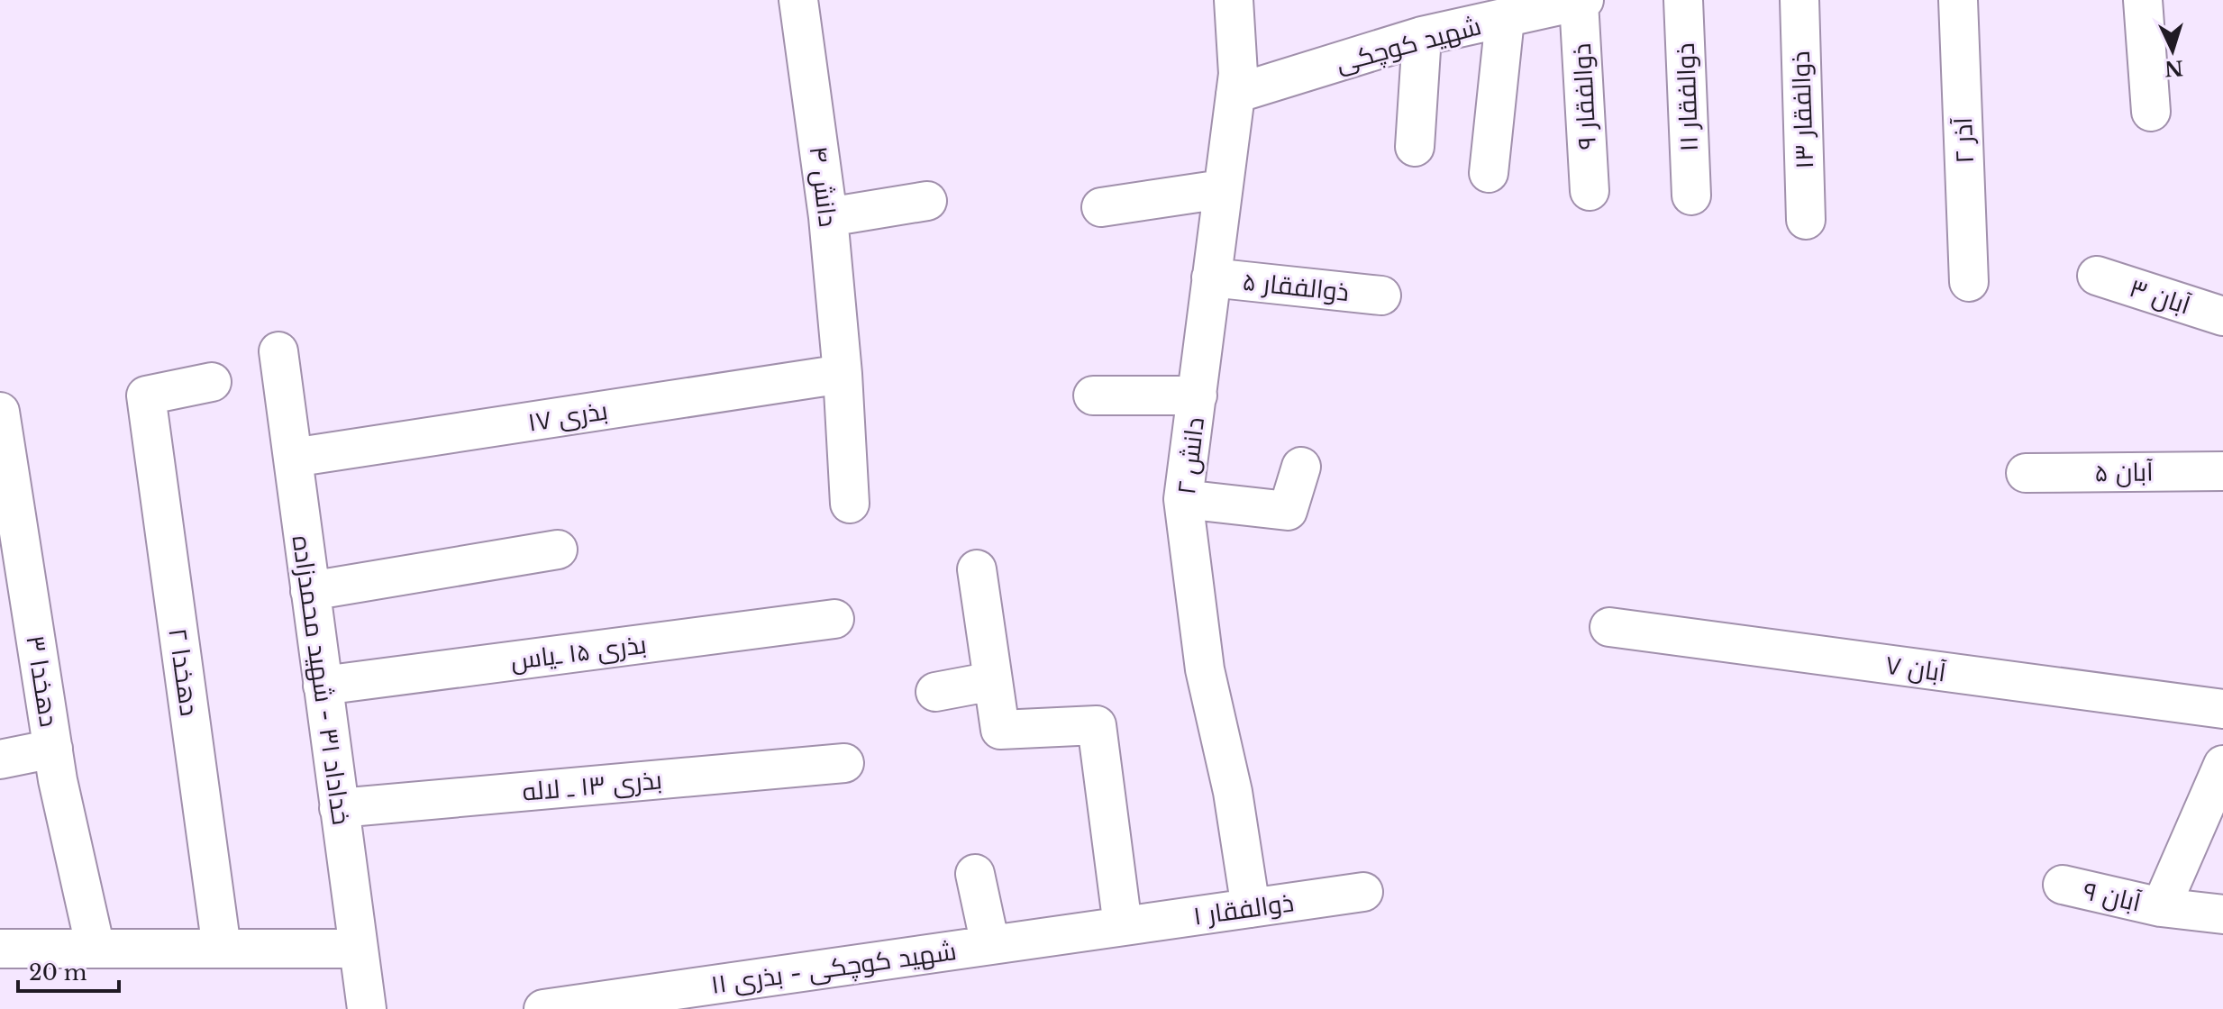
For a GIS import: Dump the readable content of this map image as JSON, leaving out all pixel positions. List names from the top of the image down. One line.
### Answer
{"streets":{"street":["شهید کوچکی","ذوالفقار ۹","ذوالفقار ۱۱","ذوالفقار ۱۳","آذر ۲","دانش ۴","ذوالفقار ۵","آبان ۳","بذری ۱۷","دانش ۲","آبان ۵","بذری ۱۵ ـ‌یاس","آبان ۷","دهخدا ۲","خداداد ۳۱ - شهید محمدزاده","دهخدا ۳","بذری ۱۳ ـ لاله","آبان ۹","ذوالفقار ۱","شهید کوچکی - بذری ۱۱"]},"crossings":[["شهید کوچکی","ذوالفقار ۹"],["شهید کوچکی","دانش ۲"],["دانش ۴","بذری ۱۷"],["ذوالفقار ۵","دانش ۲"],["بذری ۱۷","خداداد ۳۱ - شهید محمدزاده"],["دانش ۲","ذوالفقار ۱"],["بذری ۱۵ ـ‌یاس","خداداد ۳۱ - شهید محمدزاده"],["خداداد ۳۱ - شهید محمدزاده","بذری ۱۳ ـ لاله"],["ذوالفقار ۱","شهید کوچکی - بذری ۱۱"]],"scale_bar":"20 m","north":"bottom"}
